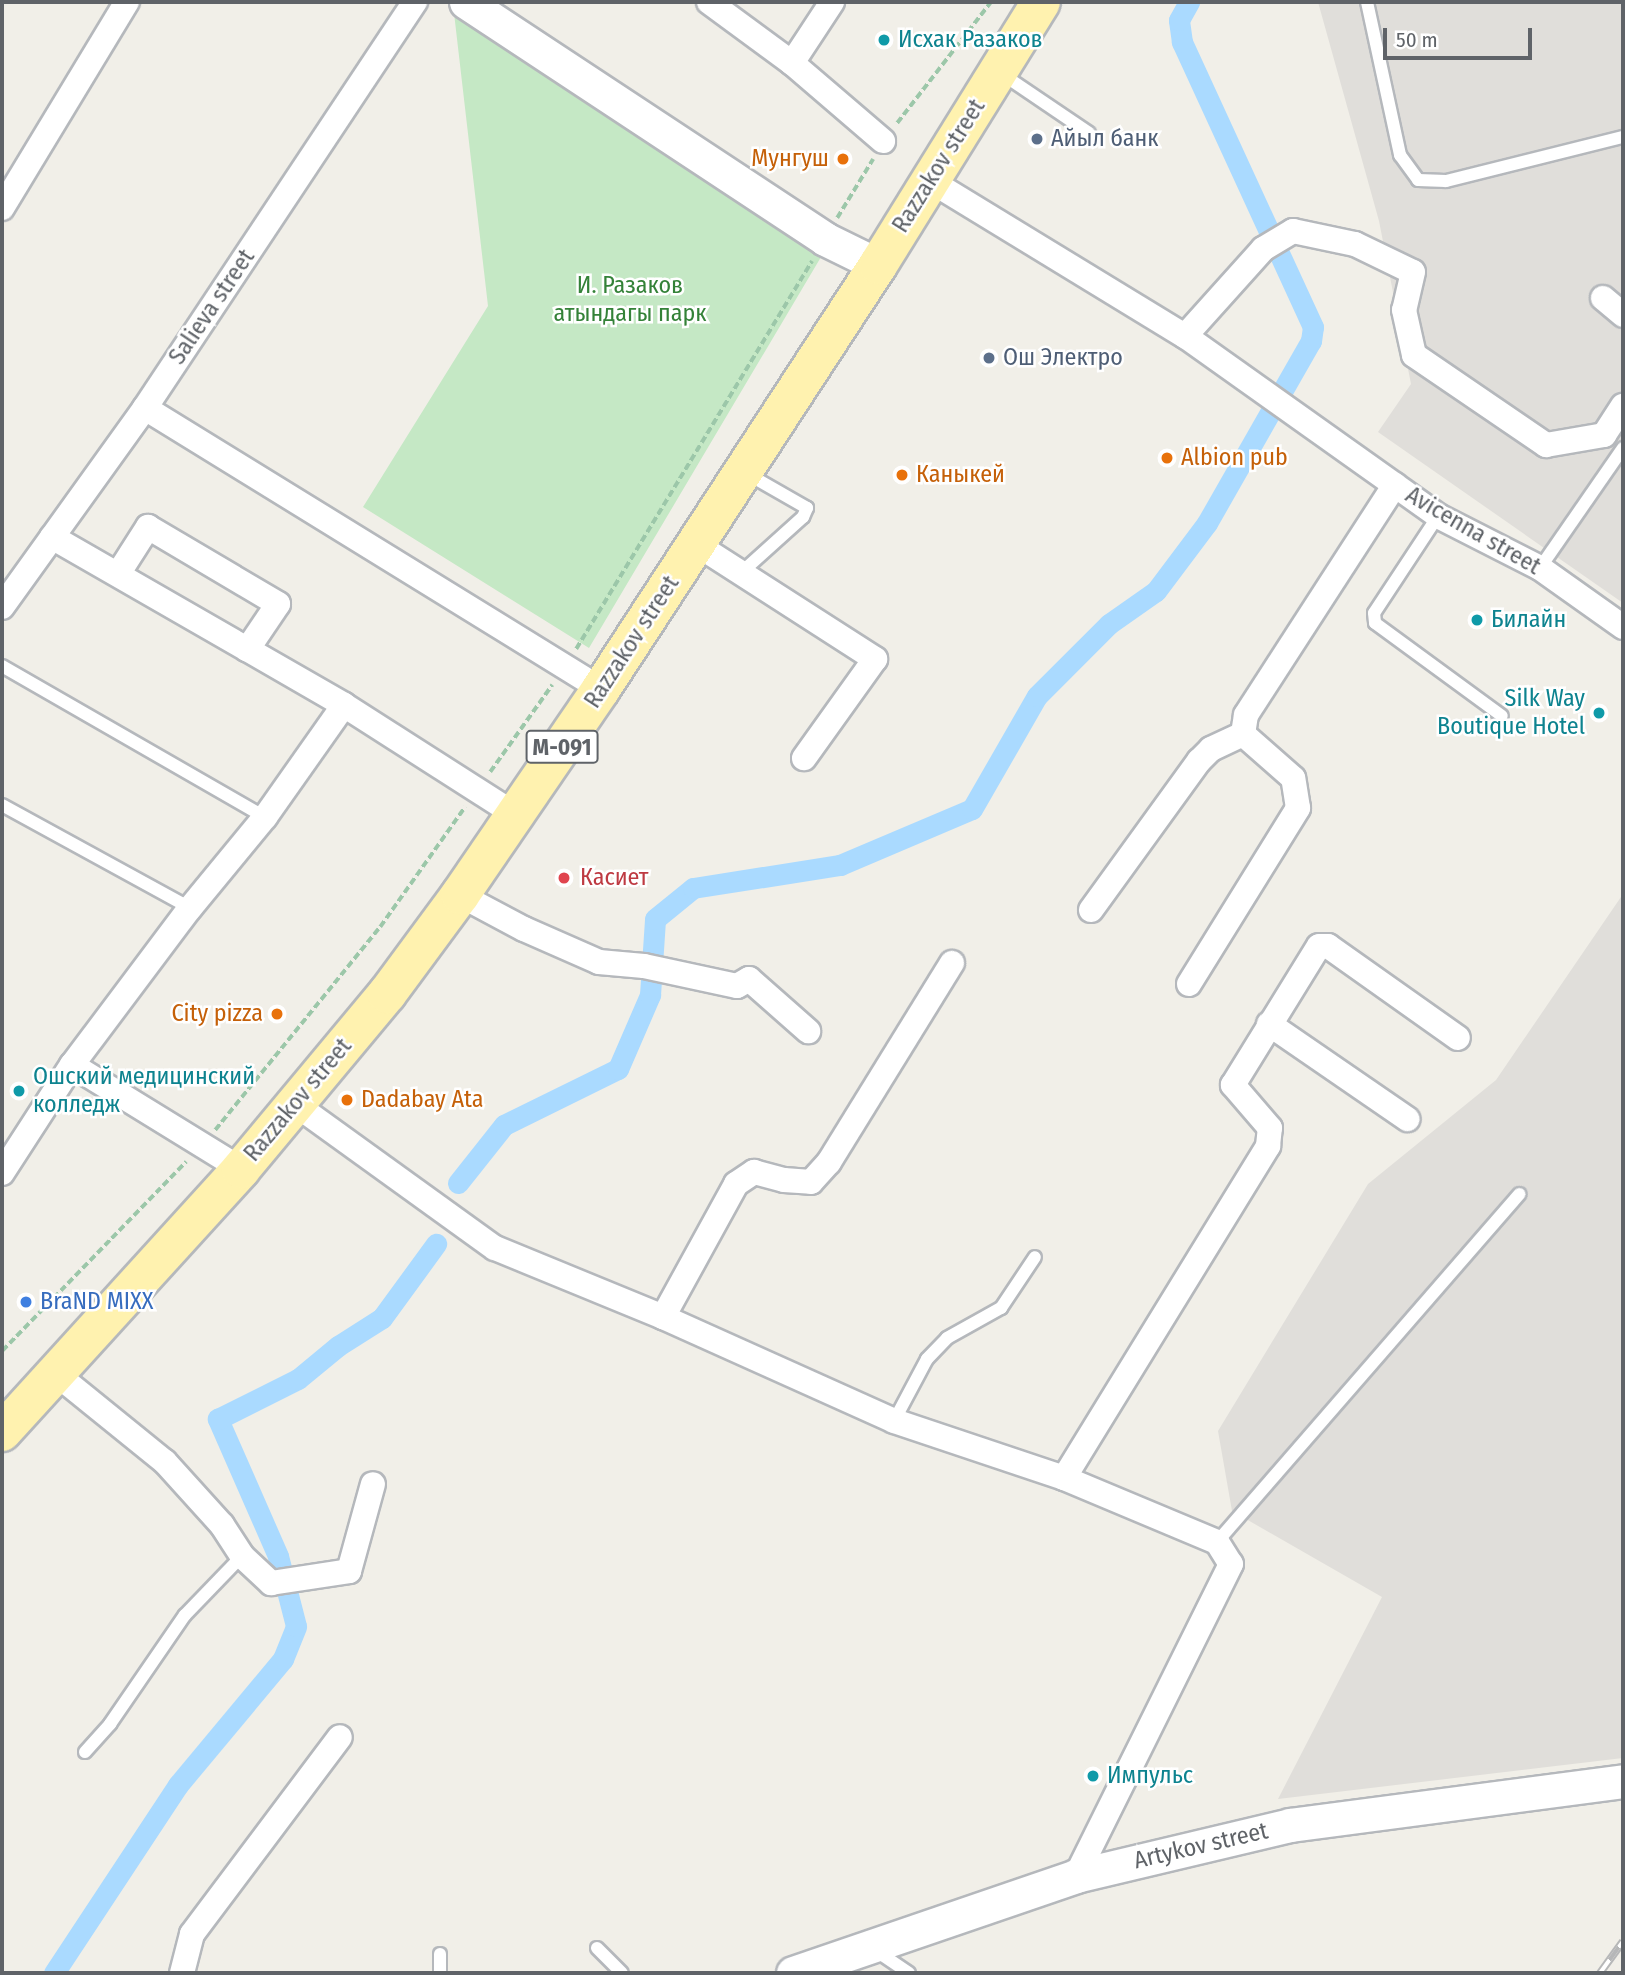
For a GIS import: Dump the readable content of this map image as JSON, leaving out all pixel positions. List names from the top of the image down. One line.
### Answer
{"streets":{"main road":["Razzakov street","М-091","Artykov street"],"street":["Salieva street","Avicenna street"]},"parks":["И. Разаков атындагы парк"],"places":["Исхак Разаков","Айыл банк","Мунгуш","Ош Электро","Albion pub","Каныкей","Билайн","Silk Way Boutique Hotel","Касиет","City pizza","Ошский медицинский колледж","Dadabay Ata","BraND MIXX","Импульс"],"scale_bar":"50 m"}
